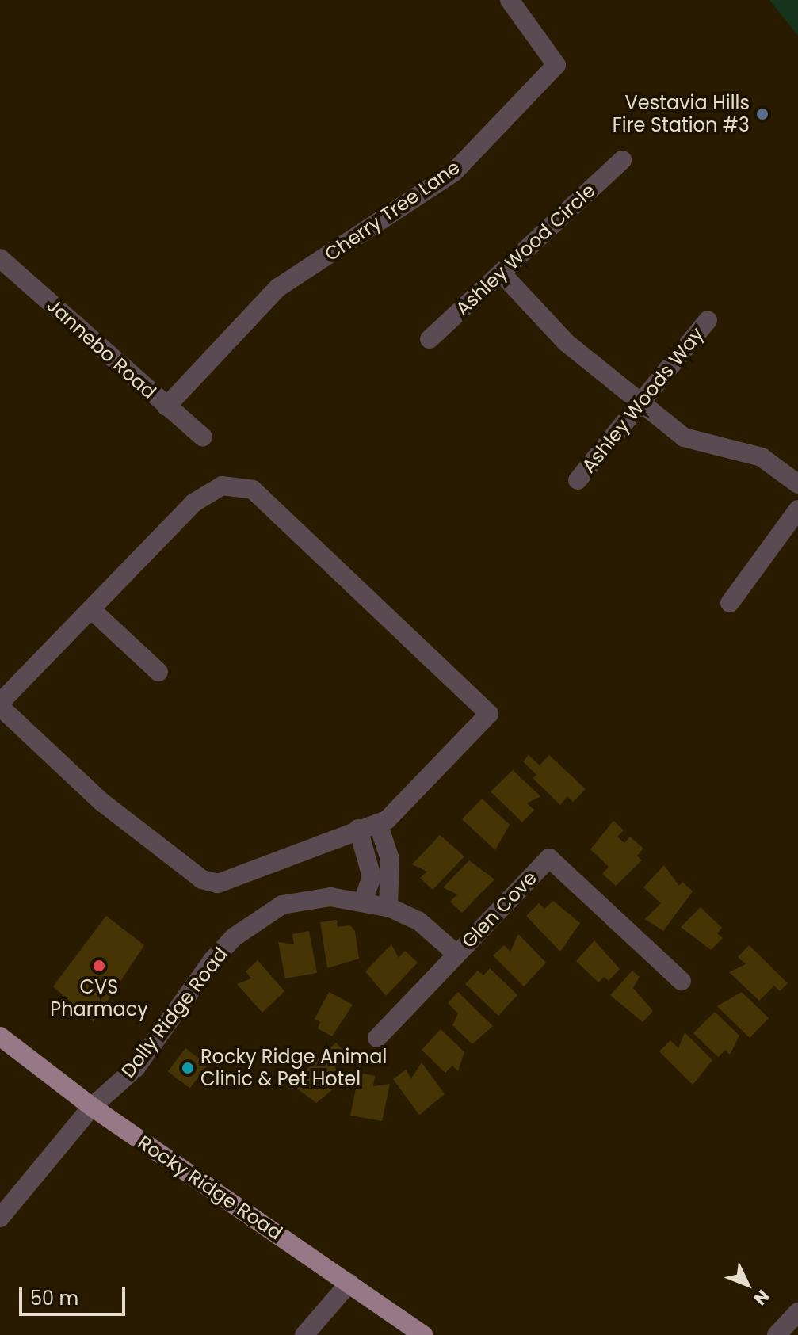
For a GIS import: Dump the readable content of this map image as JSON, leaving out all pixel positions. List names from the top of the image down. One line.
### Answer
{"streets":{"main road":["Rocky Ridge Road"],"street":["Cherry Tree Lane","Ashley Wood Circle","Jannebo Road","Ashley Woods Way","Glen Cove","Dolly Ridge Road"]},"crossings":[["Cherry Tree Lane","Jannebo Road"],["Glen Cove","Dolly Ridge Road"],["Dolly Ridge Road","Rocky Ridge Road"]],"places":["Vestavia Hills Fire Station #3","CVS Pharmacy","Rocky Ridge Animal Clinic & Pet Hotel"],"scale_bar":"50 m","north":"bottom right"}
